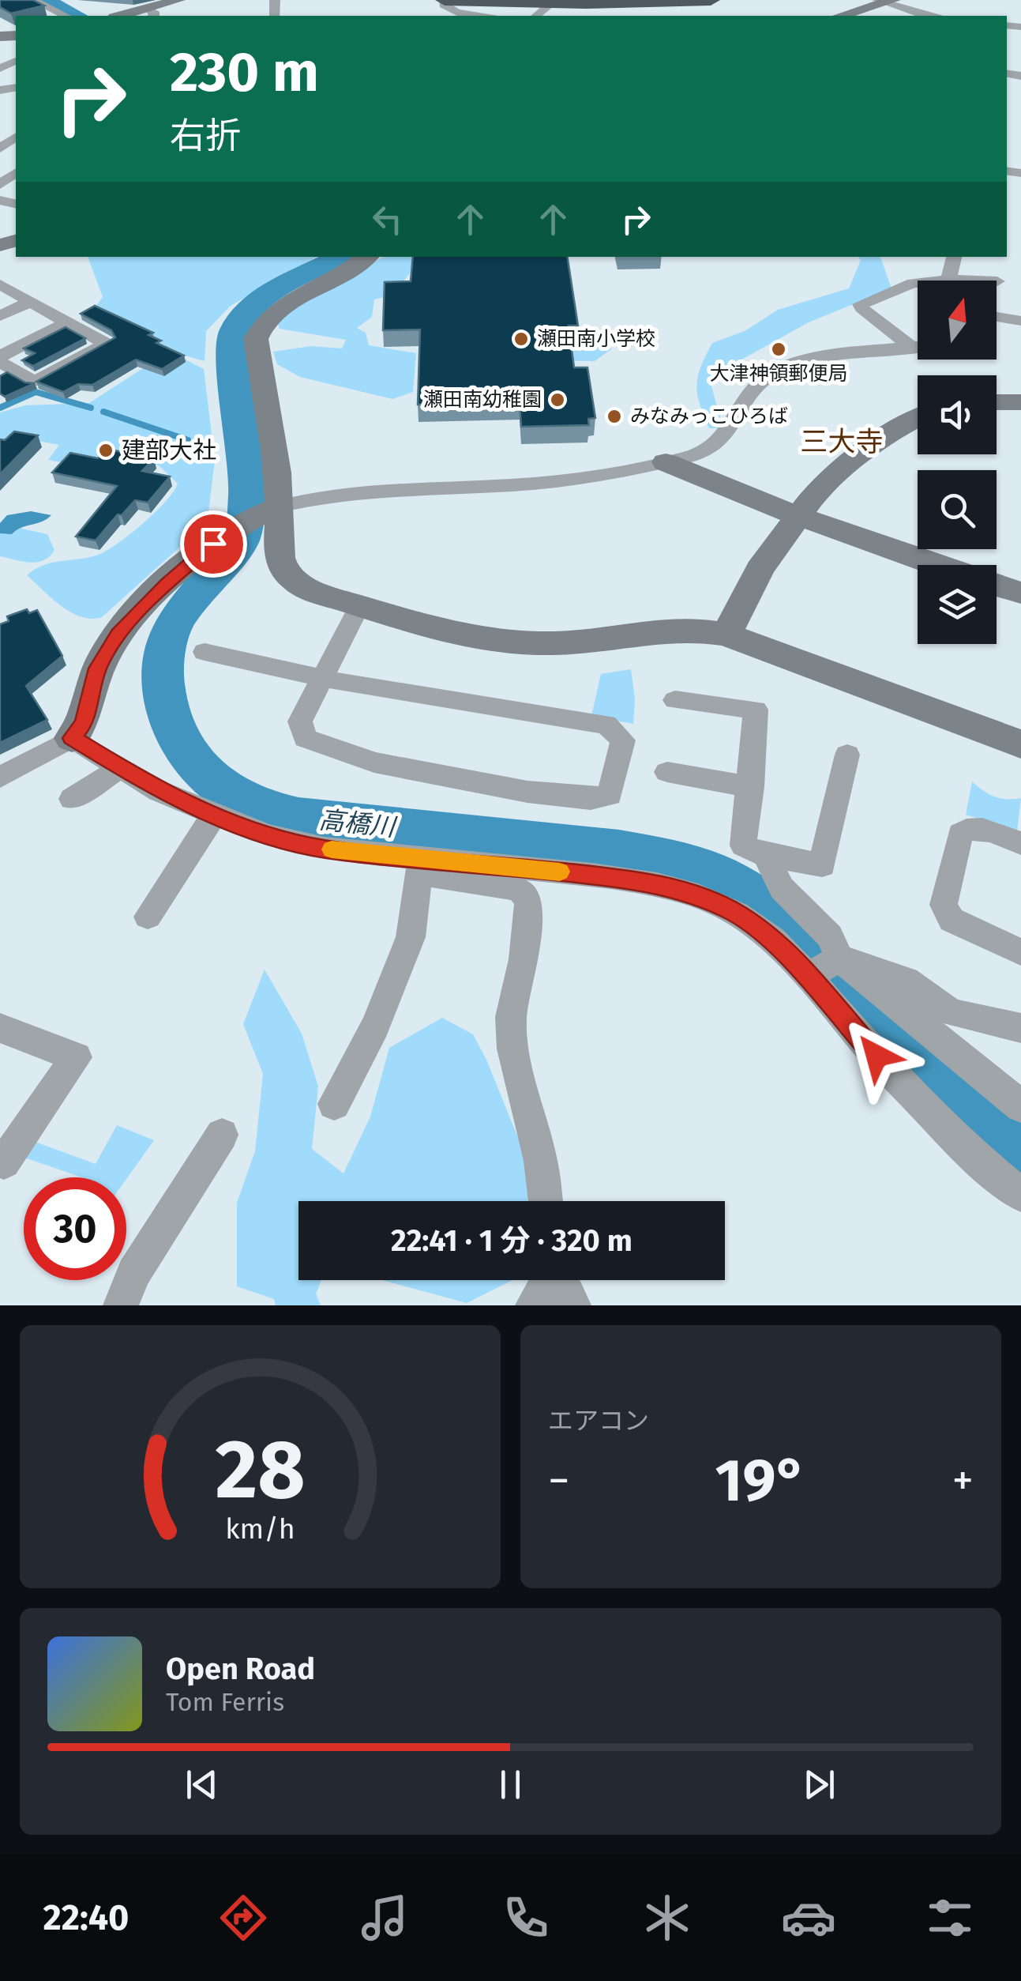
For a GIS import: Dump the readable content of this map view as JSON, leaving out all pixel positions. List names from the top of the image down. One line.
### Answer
{"districts":["三大寺"],"water":["高橋川"],"places":["瀬田南小学校","大津神領郵便局","瀬田南幼稚園","みなみっこひろば","建部大社"],"north":"top","page":{"turn":["230 m","右折"],"limit":"30","trip":"22:41 · 1 分 · 320 m","tile":"エアコン","heat":["−","19°","+"],"song":["Open Road","Tom Ferris"],"tabs":"22:40","gauge":["28","km/h"]}}
